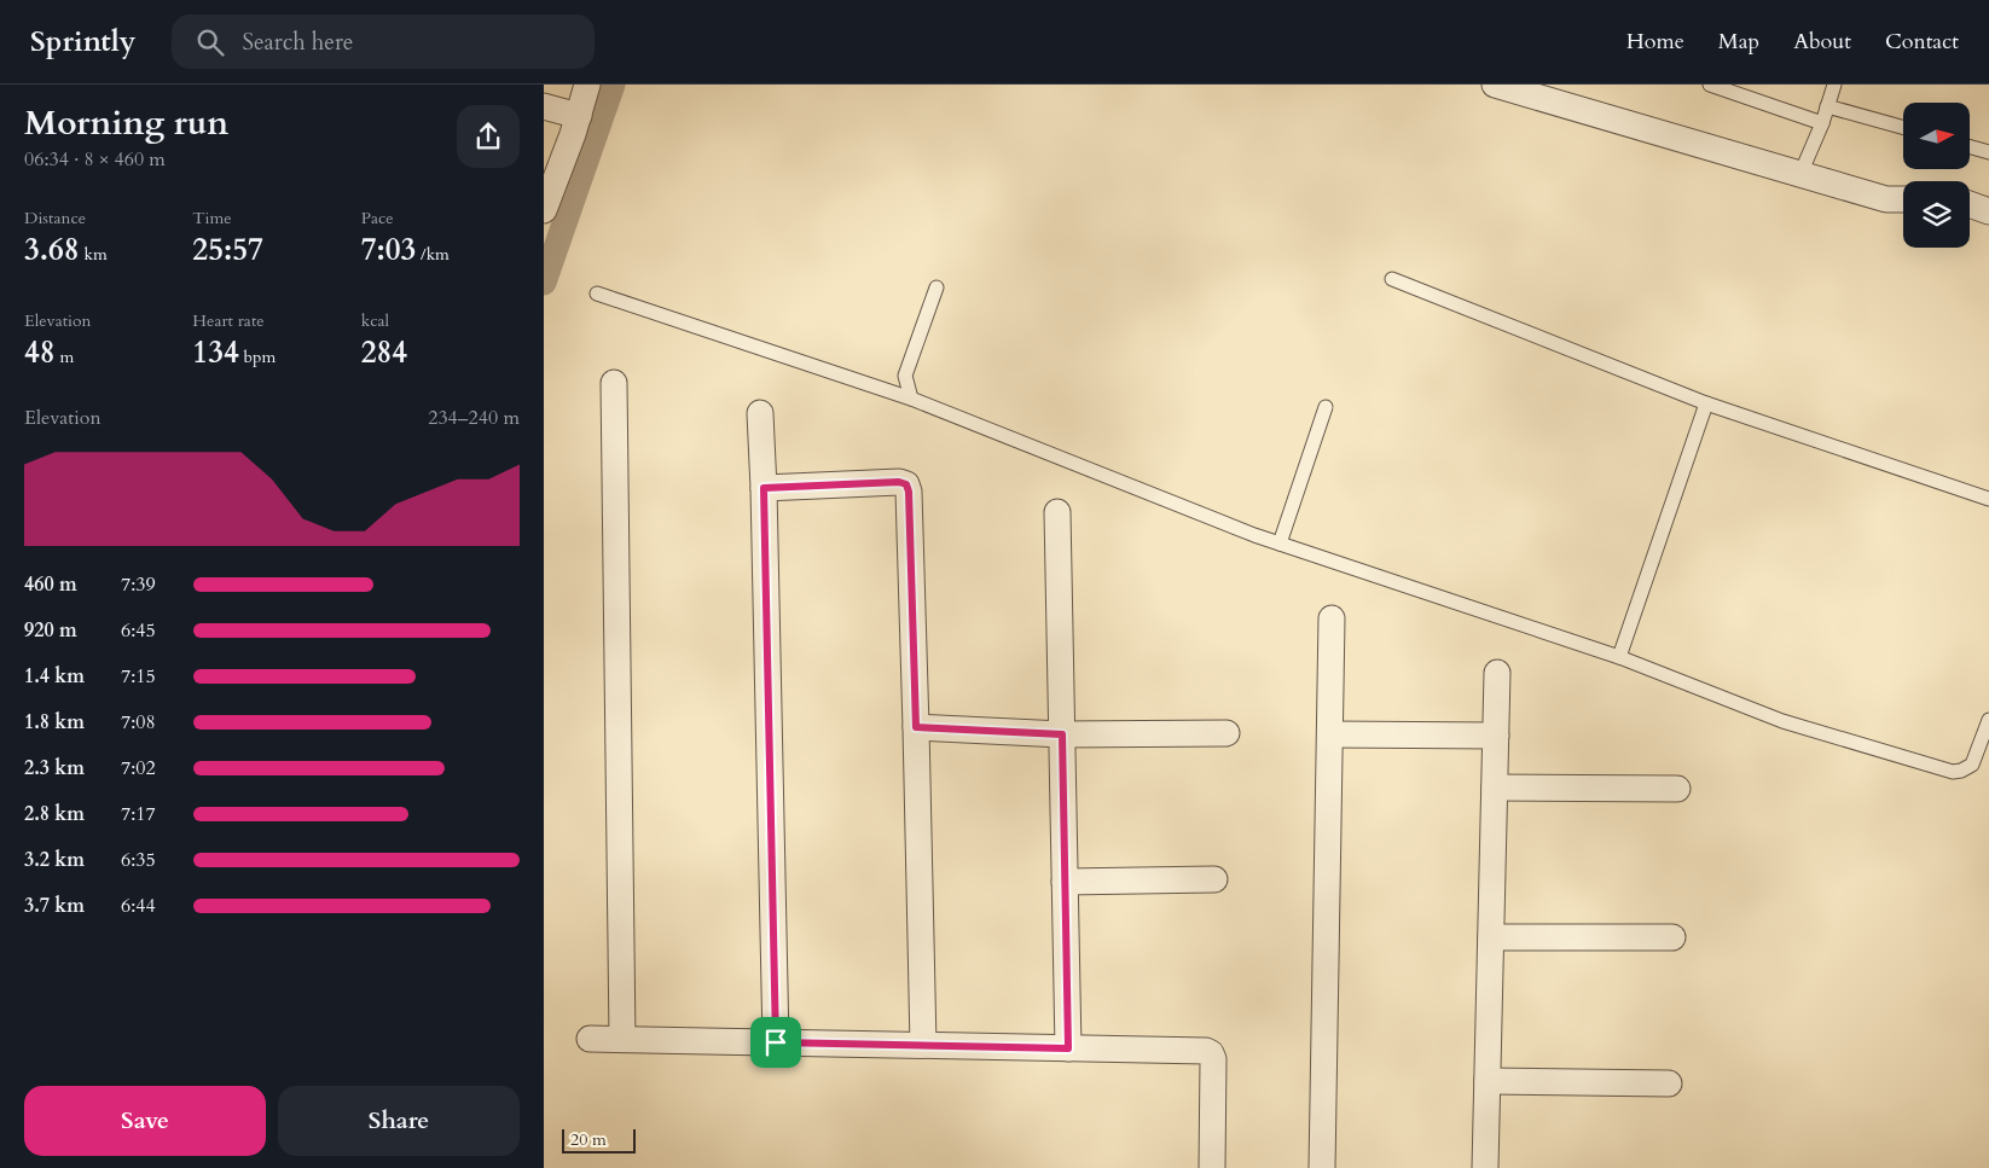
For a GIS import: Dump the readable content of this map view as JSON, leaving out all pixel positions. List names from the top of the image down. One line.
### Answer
{"scale_bar":"20 m","north":"right","page":{"header":"Sprintly","search":"Search here","nav":["Home","Map","About","Contact"],"heading":["Morning run","06:34 · 8 × 460 m"],"stats":[["Distance","3.68 km"],["Time","25:57"],["Pace","7:03 /km"],["Elevation","48 m"],["Heart rate","134 bpm"],["kcal","284"]],"chart":["Elevation","234–240 m"],"list":[{"name":"460 m","note":"7:39"},{"name":"920 m","note":"6:45"},{"name":"1.4 km","note":"7:15"},{"name":"1.8 km","note":"7:08"},{"name":"2.3 km","note":"7:02"},{"name":"2.8 km","note":"7:17"},{"name":"3.2 km","note":"6:35"},{"name":"3.7 km","note":"6:44"}],"buttons":["Save","Share"],"scale":"20 m"}}
